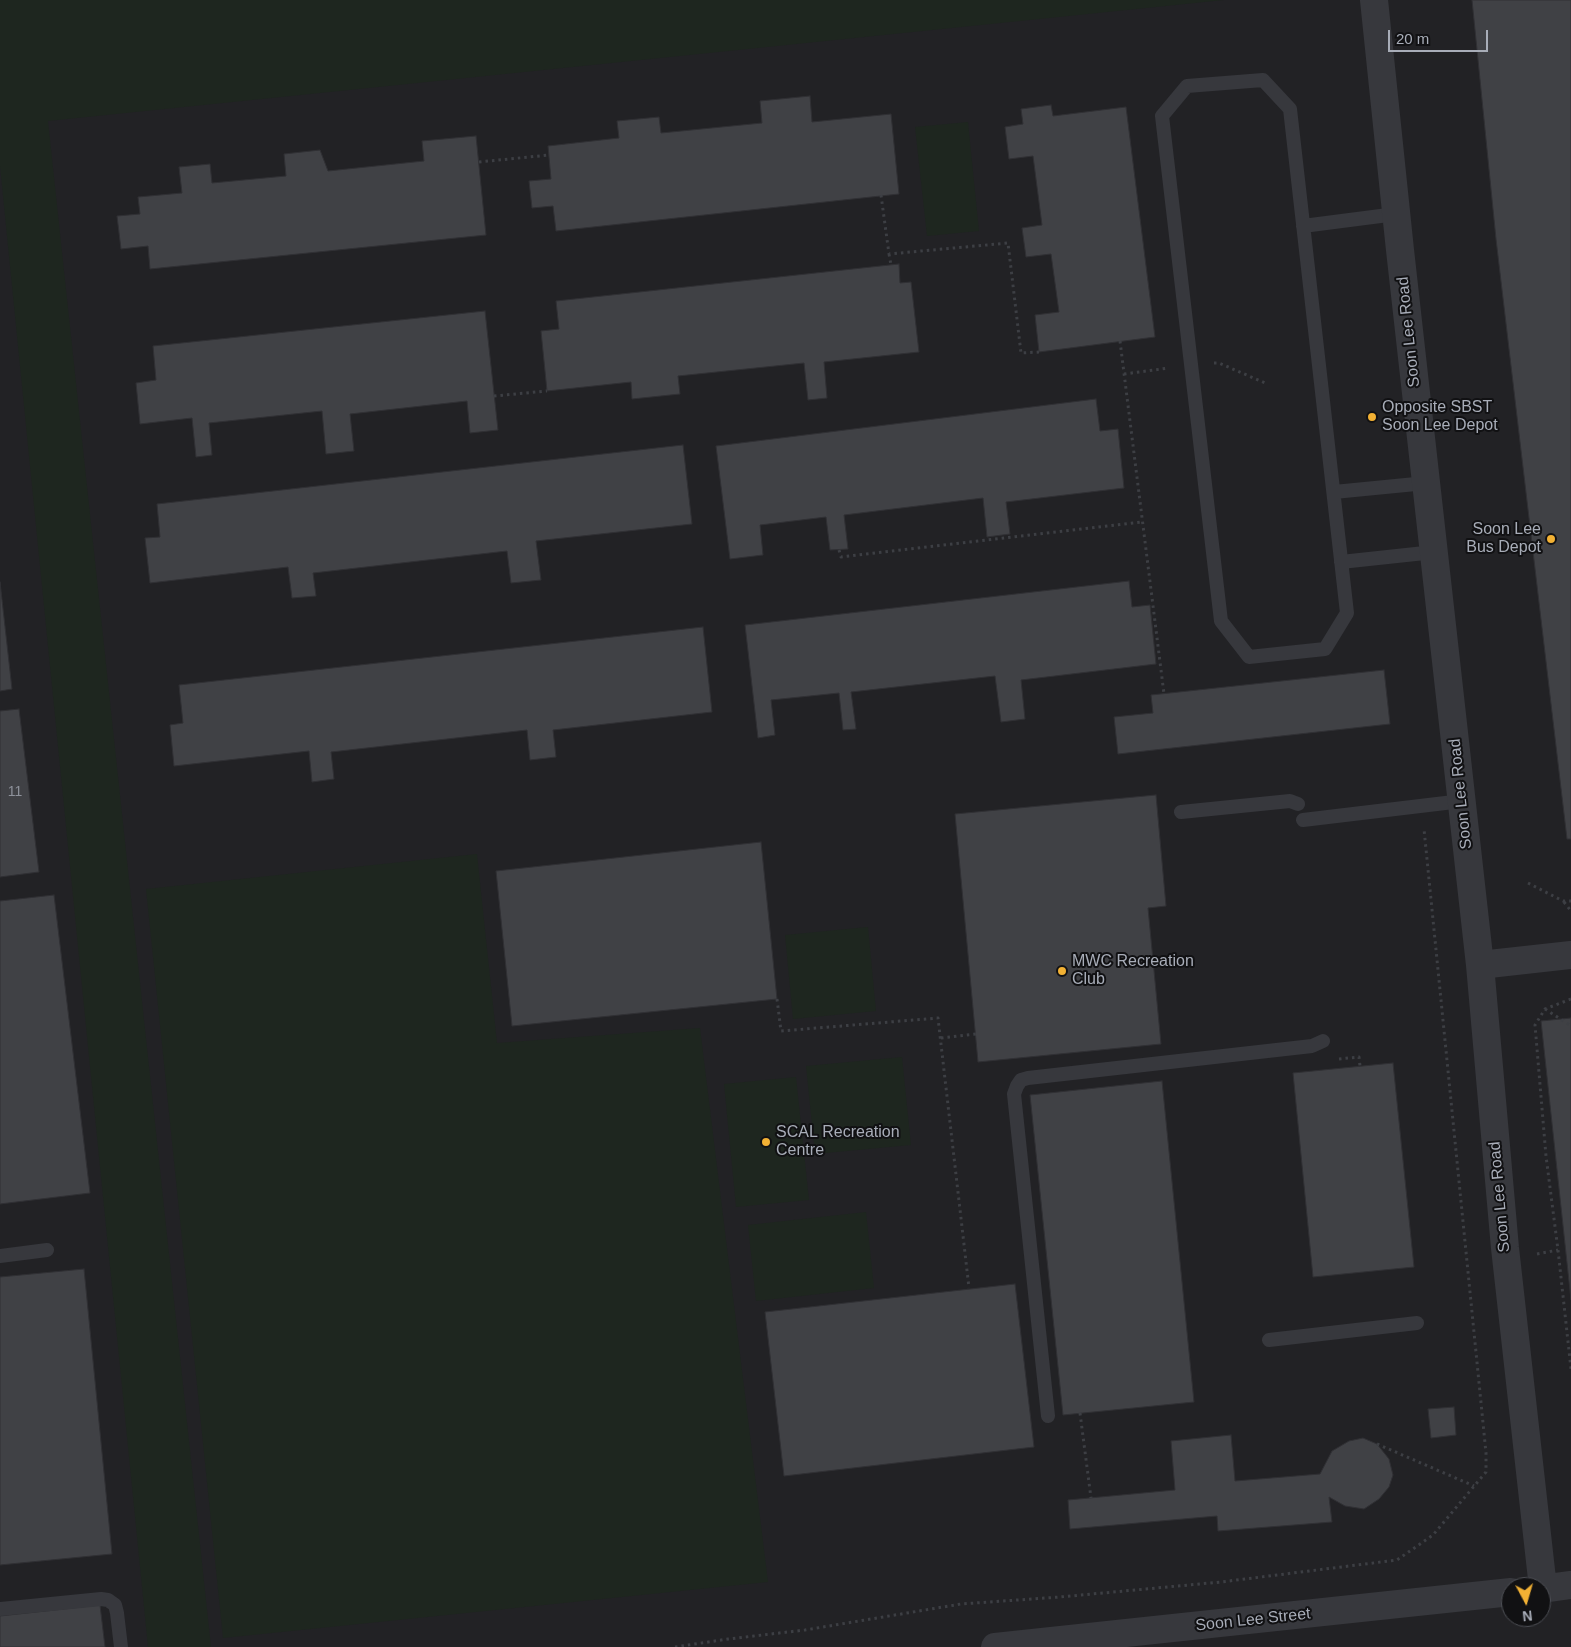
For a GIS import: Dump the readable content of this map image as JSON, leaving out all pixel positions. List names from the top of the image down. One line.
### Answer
{"streets":{"street":["Soon Lee Road","Soon Lee Street"]},"places":["Opposite SBST Soon Lee Depot","Soon Lee Bus Depot","MWC Recreation Club","SCAL Recreation Centre"],"house_numbers":["11"],"scale_bar":"20 m","north":"bottom"}
